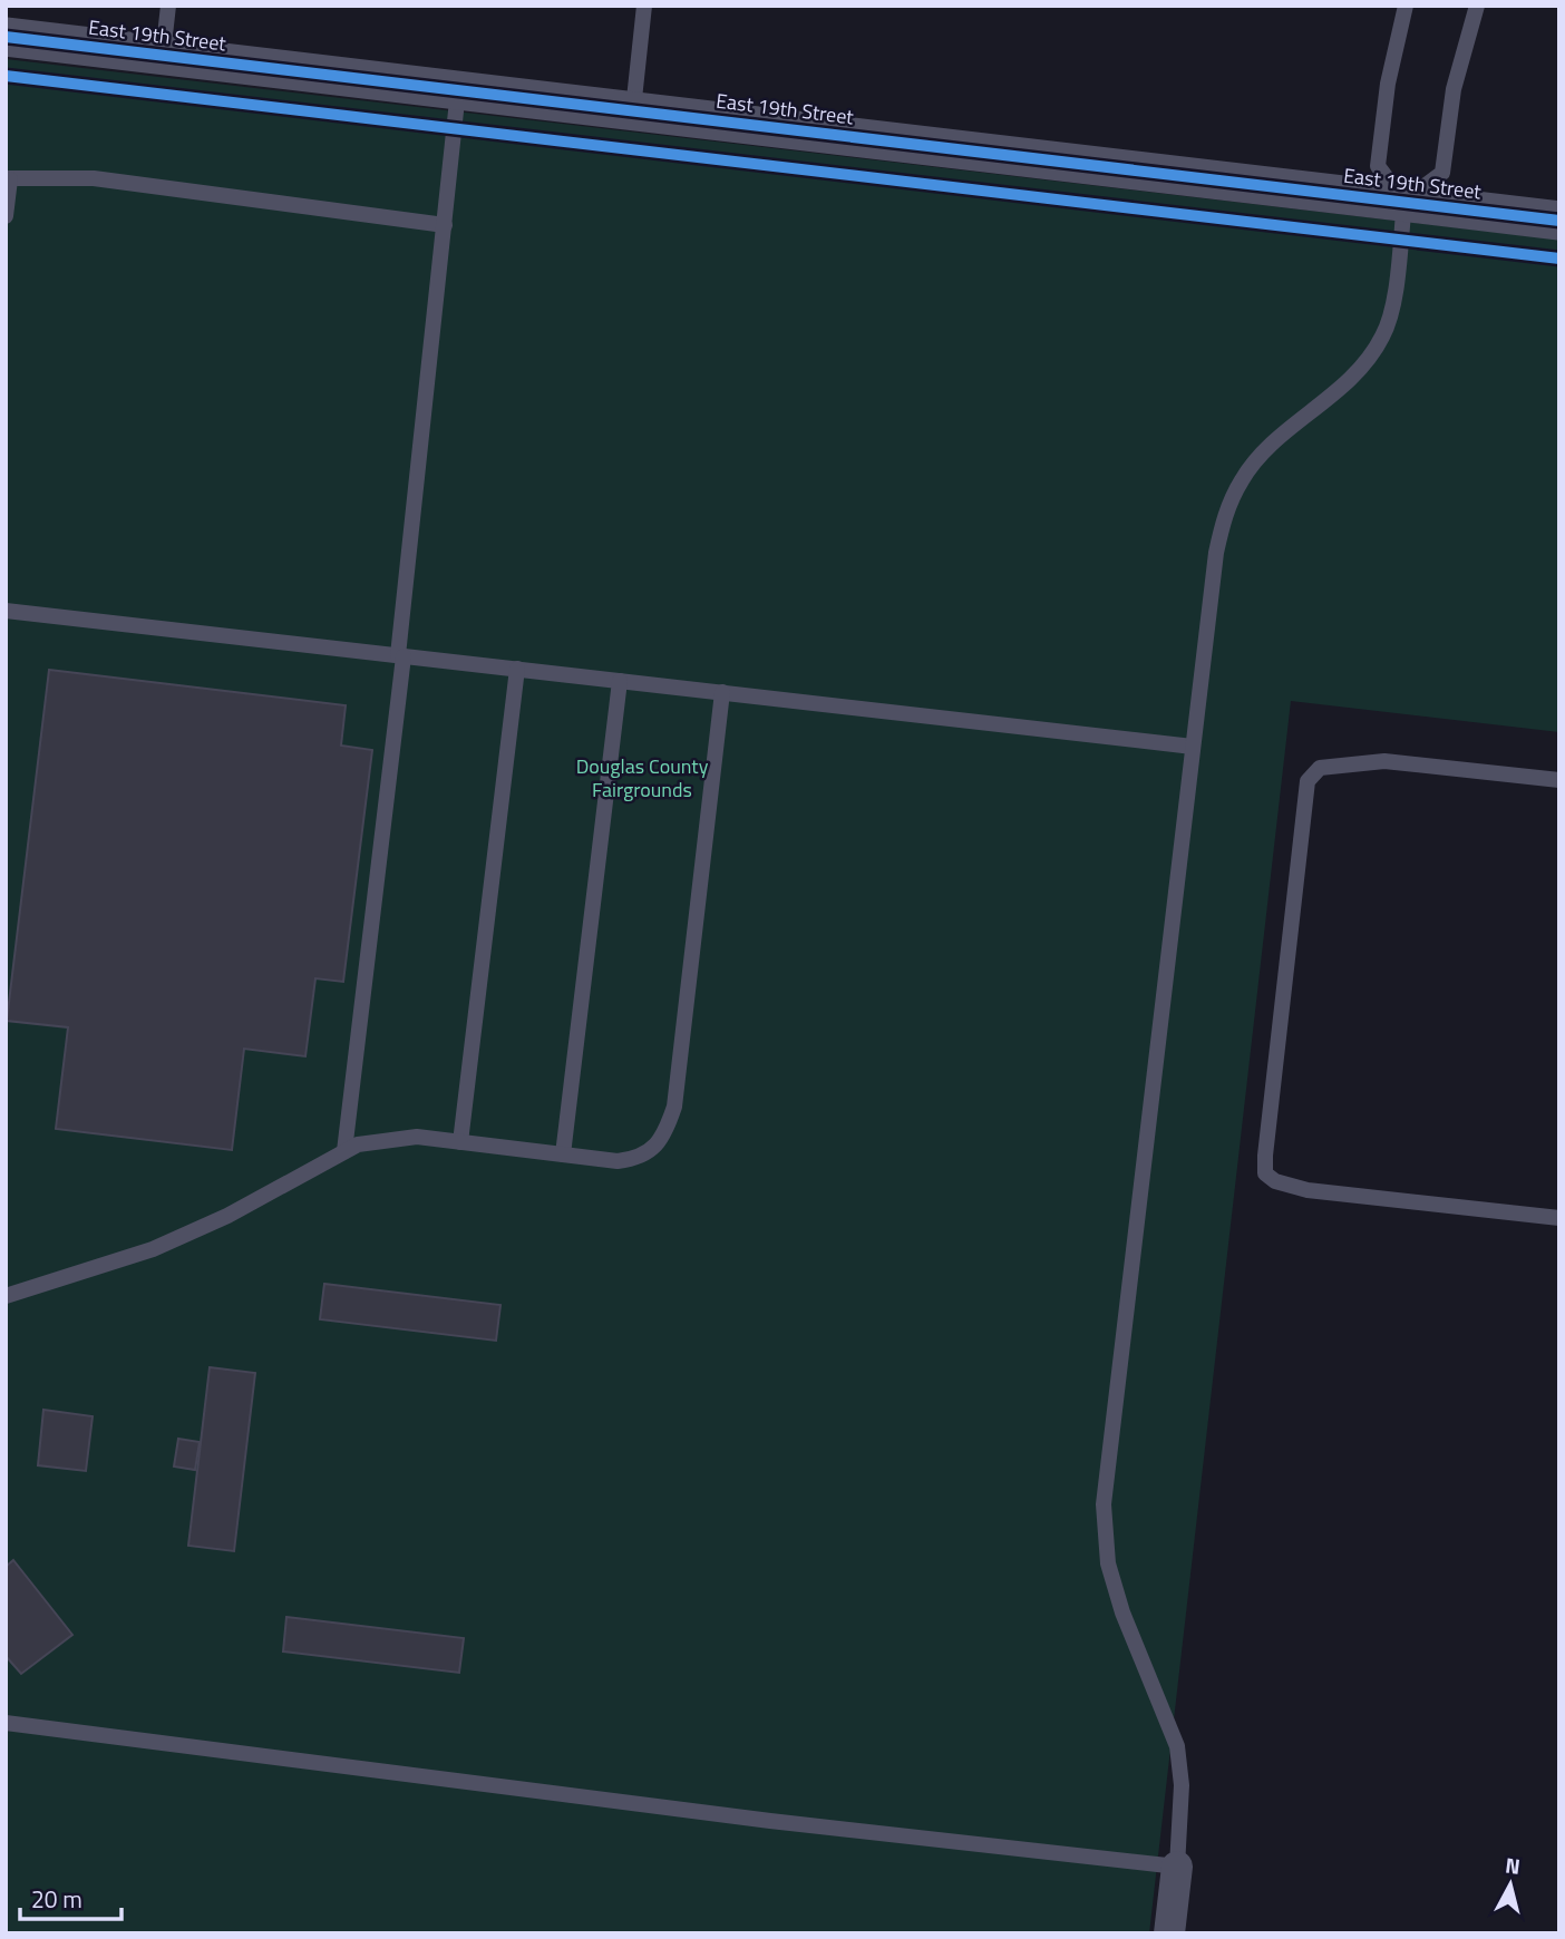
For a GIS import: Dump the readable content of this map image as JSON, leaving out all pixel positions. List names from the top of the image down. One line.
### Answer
{"streets":{"street":["East 19th Street"]},"parks":["Douglas County Fairgrounds"],"scale_bar":"20 m","north":"top"}
